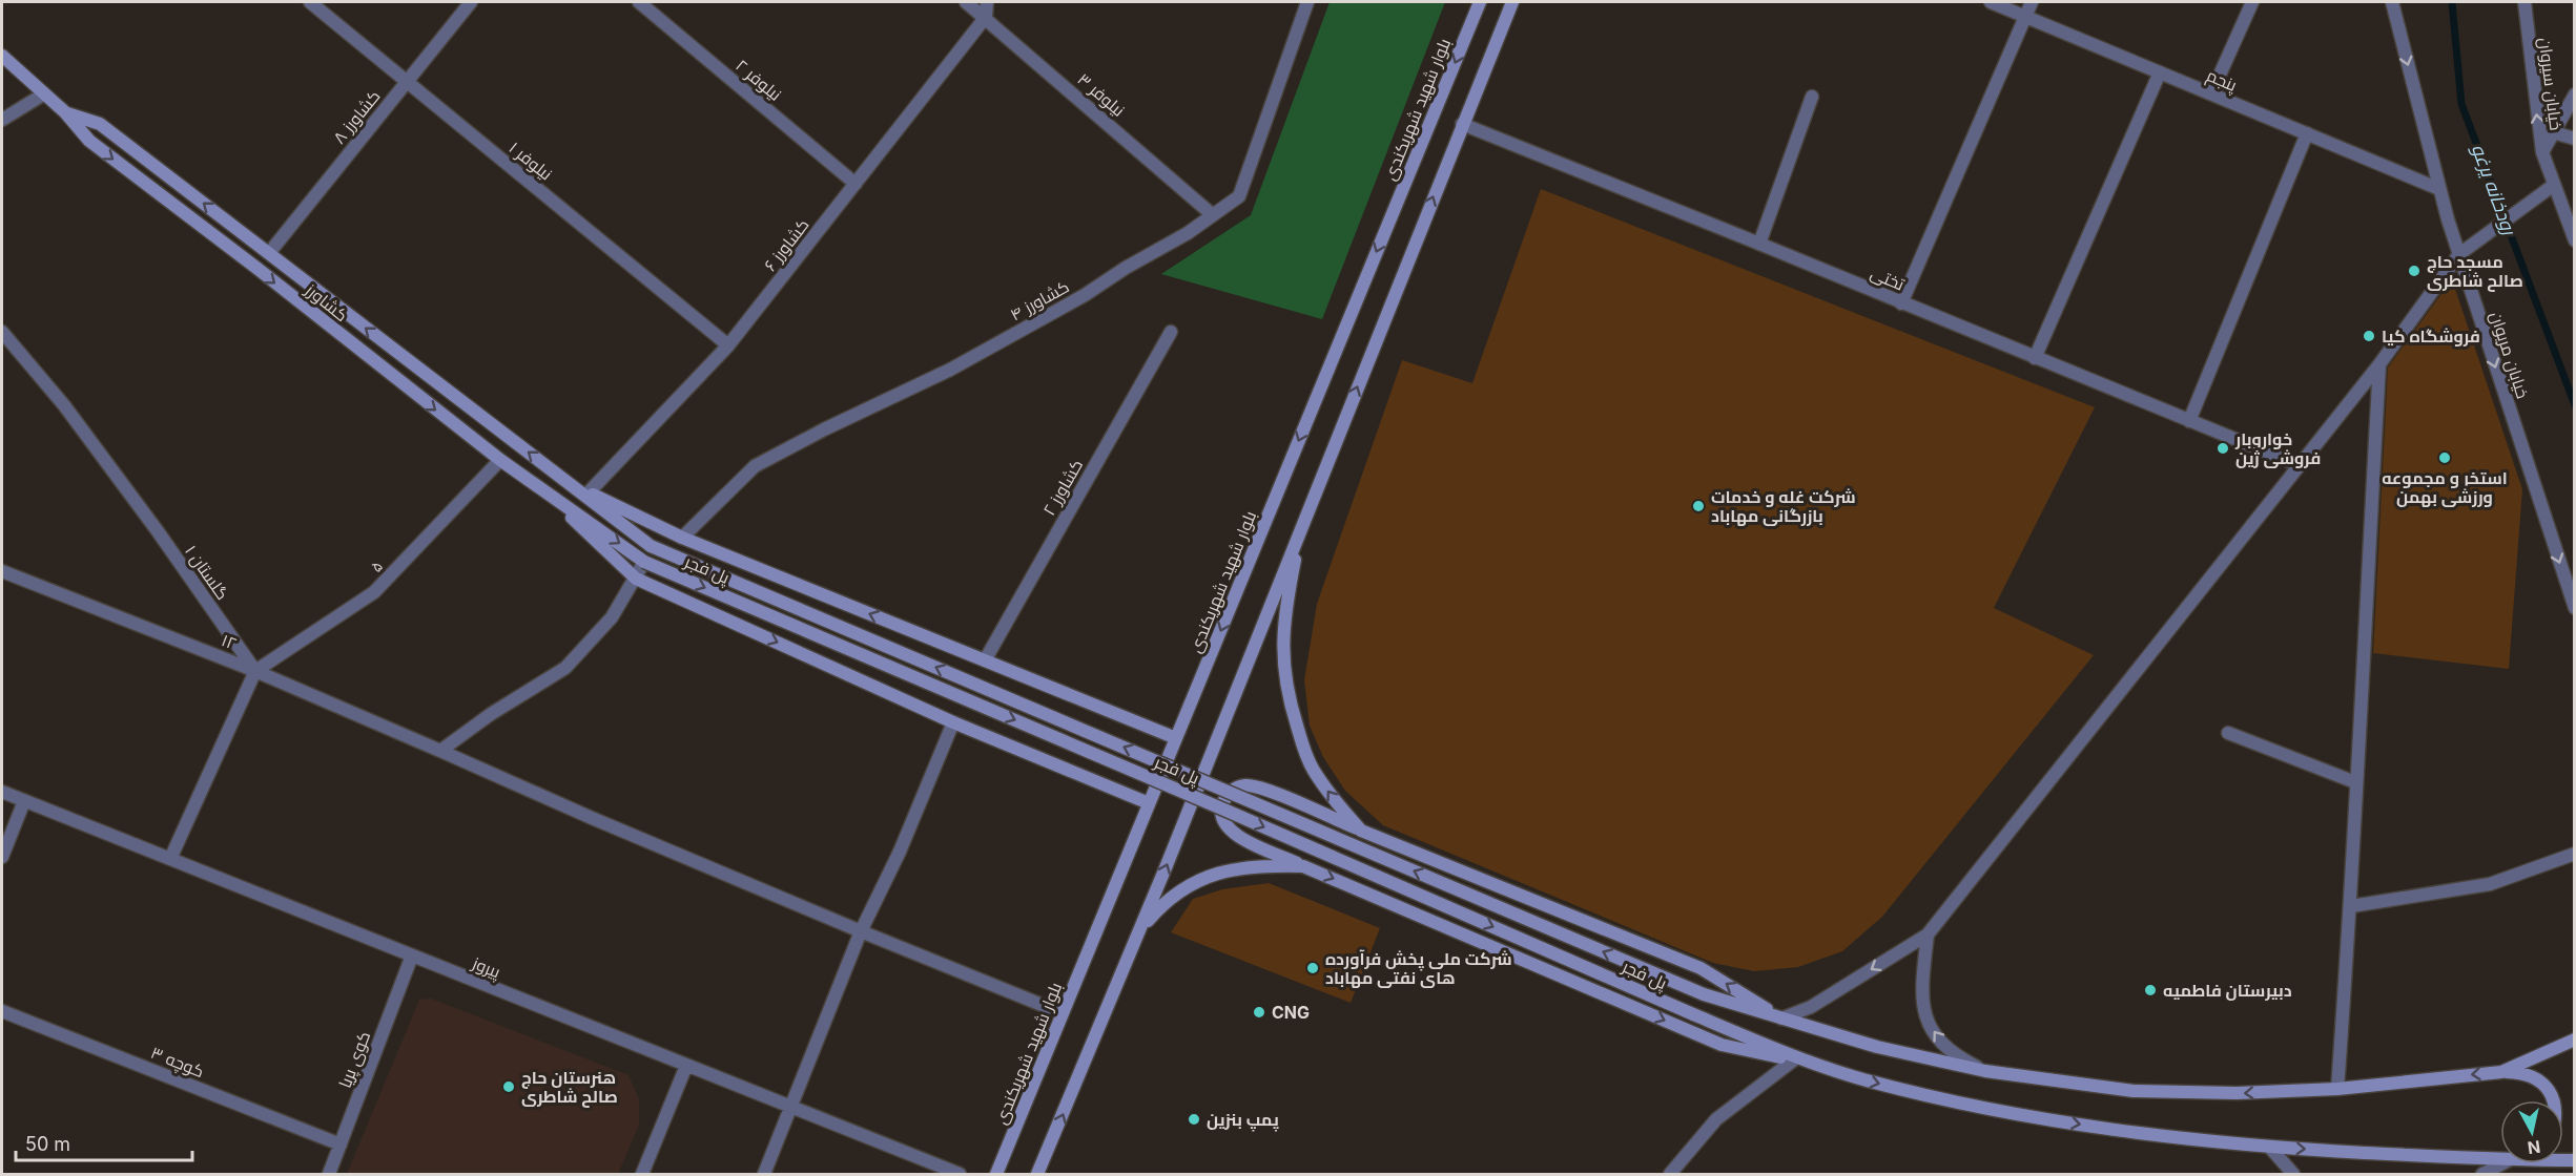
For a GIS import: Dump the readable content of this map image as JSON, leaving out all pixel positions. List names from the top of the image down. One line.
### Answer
{"streets":{"main road":["بلوار شهید شهریکندی","کشاورز","پل فجر"],"street":["نیلوفر ۲","پنجم","خیابان سیروان","نیلوفر ۳","کشاورز ۸","نیلوفر ۱","کشاورز ۶","تختی","کشاورز ۴","خیابان مریوان","کشاورز ۲","۵","گلستان ۱","۱۲","پیروز","کوی پریا","کوچه ۳"]},"crossings":[["نیلوفر ۲","کشاورز ۶"],["پنجم","خیابان مریوان"],["نیلوفر ۳","کشاورز ۶"],["نیلوفر ۳","کشاورز ۴"],["بلوار شهید شهریکندی","۱۲"],["کشاورز ۸","نیلوفر ۱"],["نیلوفر ۱","کشاورز ۶"],["کشاورز","۵"],["کشاورز","پل فجر"],["۵","گلستان ۱"],["۵","۱۲"],["گلستان ۱","۱۲"],["پیروز","کوی پریا"],["کوی پریا","کوچه ۳"]],"one_way":["خیابان سیروان","خیابان مریوان"],"water":["رودخانه یرغو"],"places":["مسجد حاج صالح شاطری","فروشگاه کیا","خواروبار فروشی ژین","استخر و مجموعه ورزشی بهمن","شرکت غله و خدمات بازرگانی مهاباد","شرکت ملی پخش فرآورده های نفتی مهاباد","دبیرستان فاطمیه","CNG","هنرستان حاج صالح شاطری","پمپ بنزین"],"scale_bar":"50 m","north":"bottom"}
